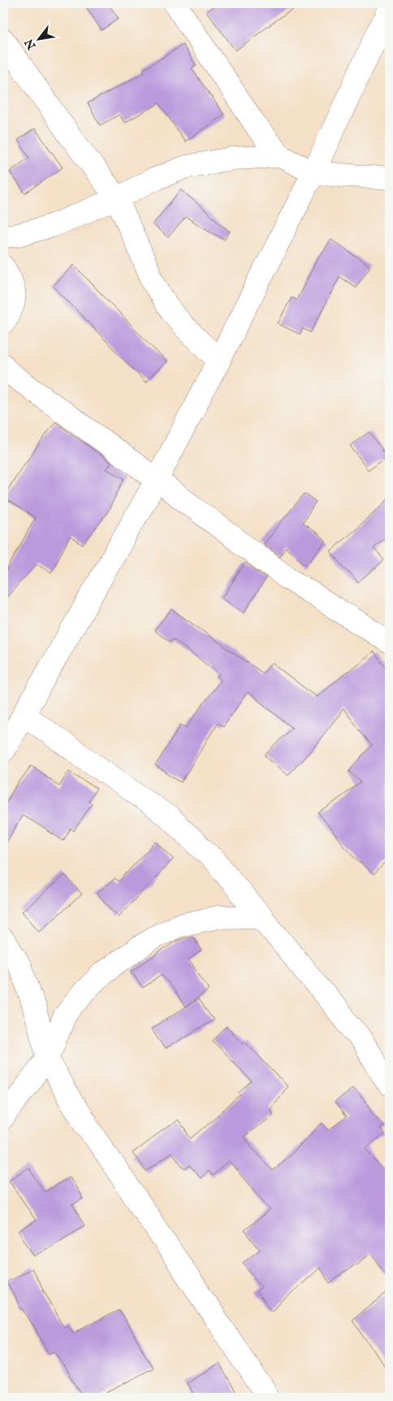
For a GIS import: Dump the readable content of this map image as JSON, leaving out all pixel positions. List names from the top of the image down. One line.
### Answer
{"north":"bottom left"}
